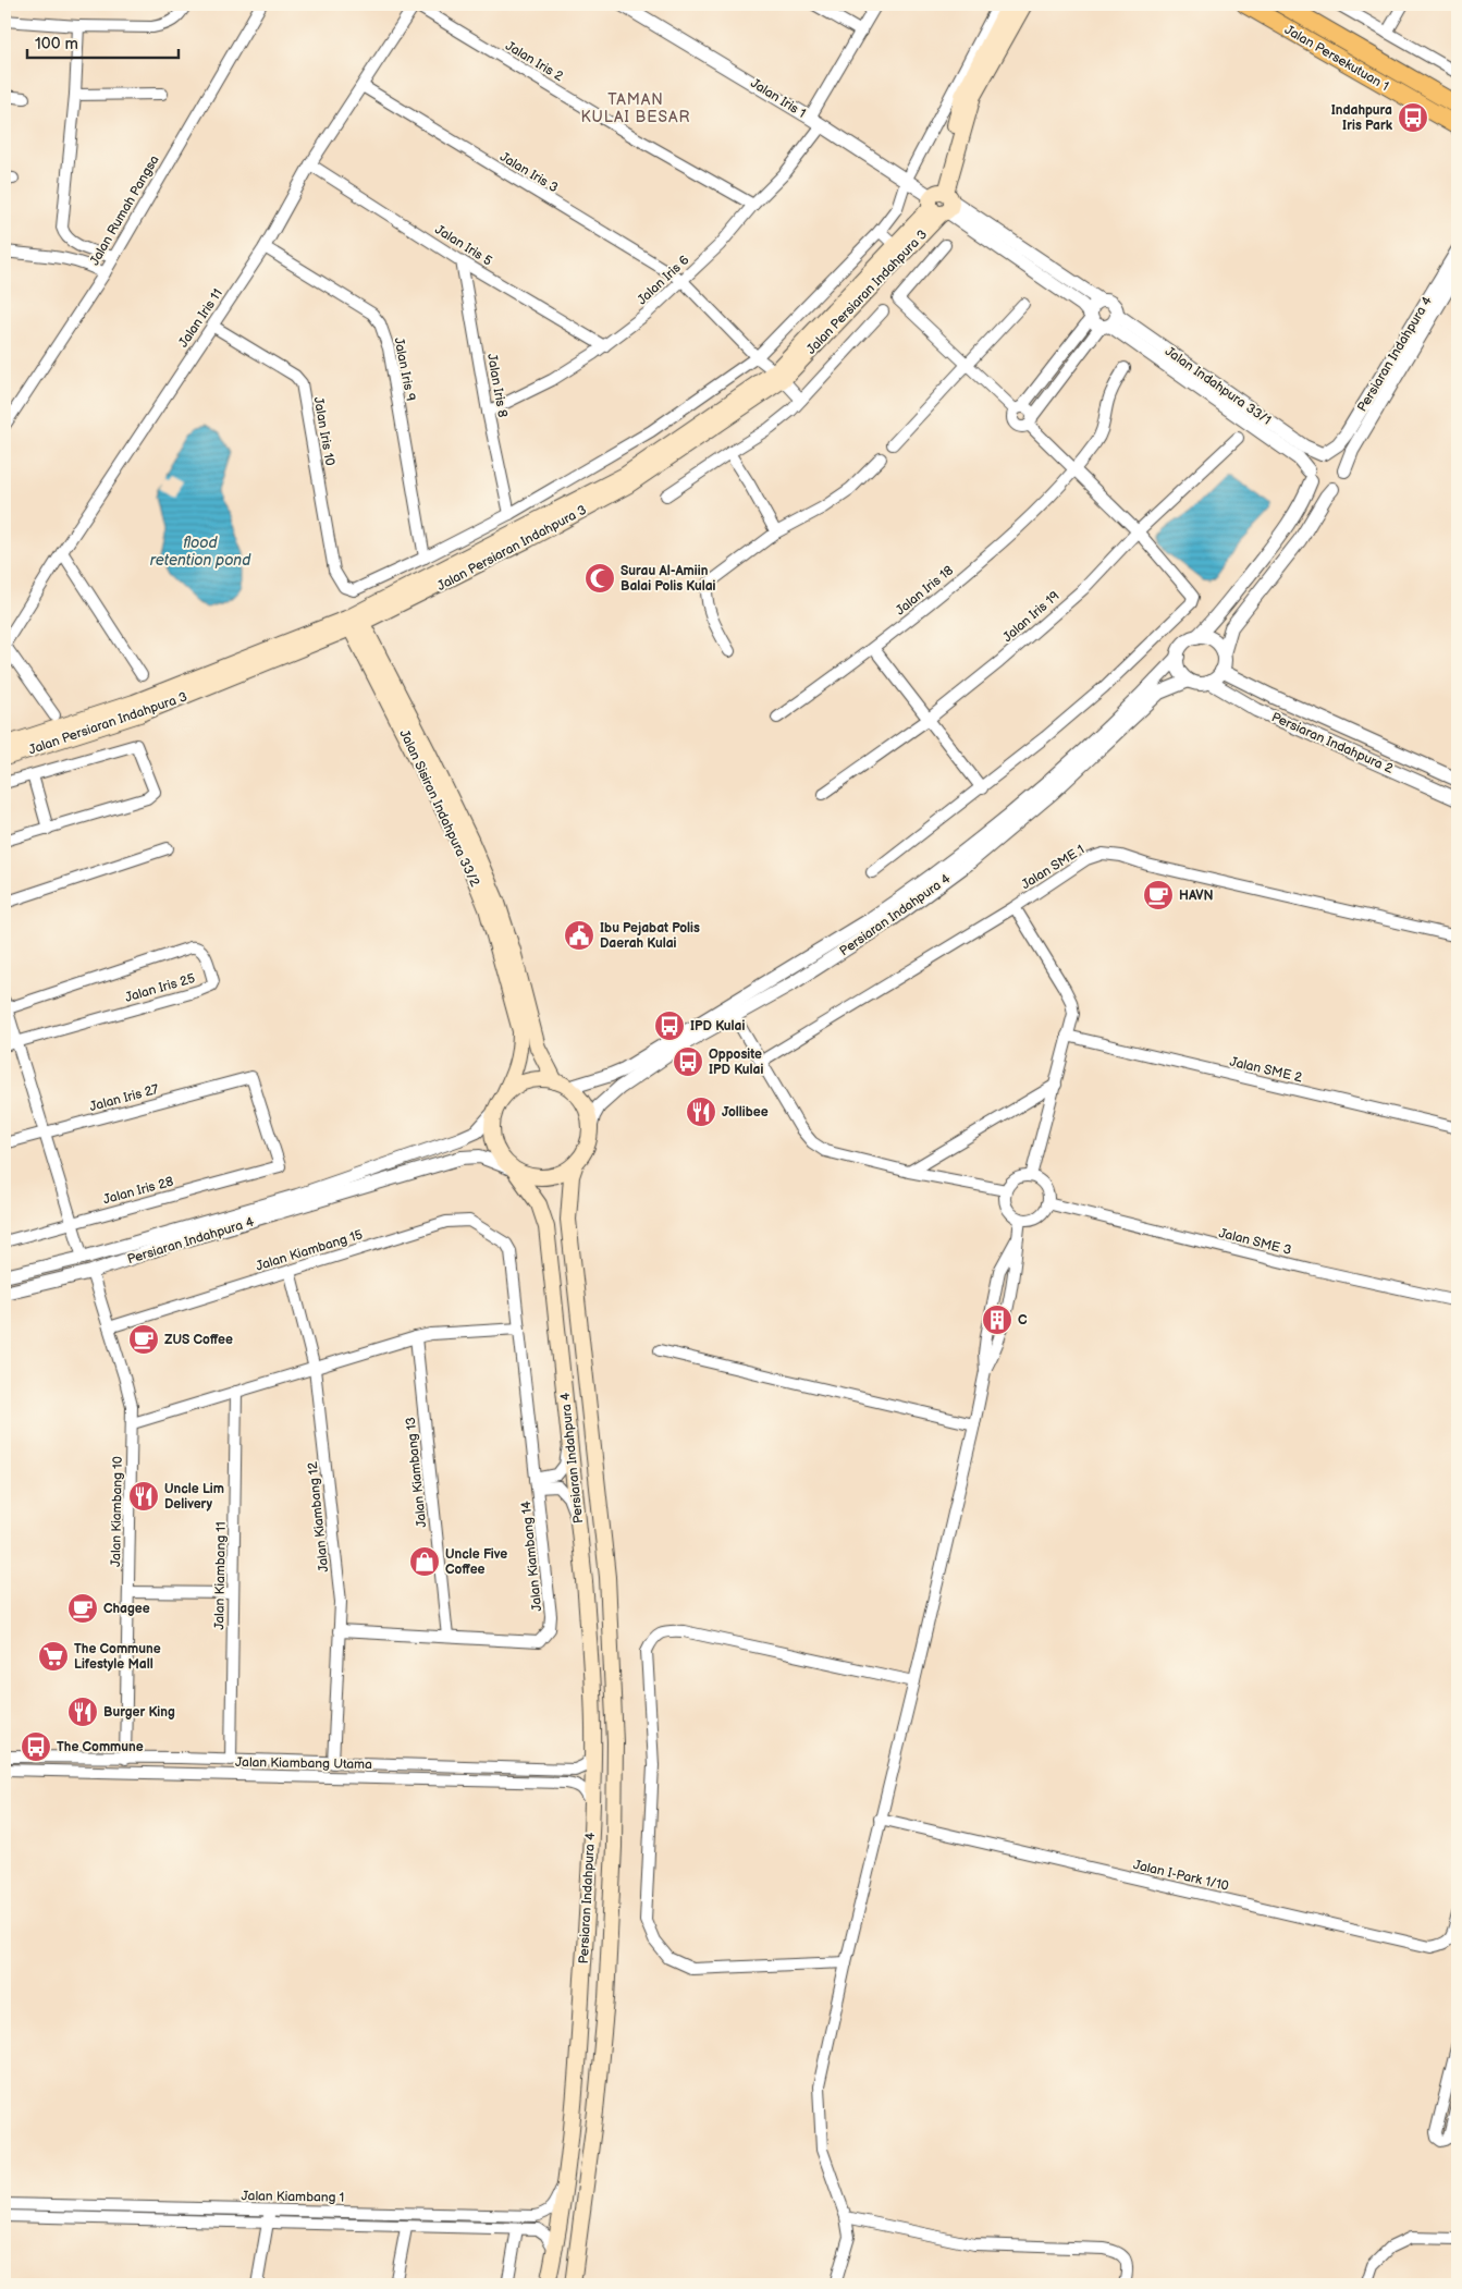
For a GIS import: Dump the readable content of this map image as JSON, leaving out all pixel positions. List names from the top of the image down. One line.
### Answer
{"streets":{"highway":["Jalan Persekutuan 1"],"main road":["Jalan Persiaran Indahpura 3","Persiaran Indahpura 4","Jalan Sisiran Indahpura 33/2"],"street":["Jalan Iris 2","Jalan Iris 1","Jalan Iris 3","Jalan Rumah Pangsa","Jalan Iris 5","Jalan Iris 6","Jalan Iris 11","Jalan Iris 9","Jalan Iris 8","Jalan Indahpura 33/1","Jalan Iris 10","Jalan Iris 18","Jalan Iris 19","Persiaran Indahpura 2","Jalan SME 1","Jalan Iris 25","Jalan SME 2","Jalan Iris 27","Jalan Iris 28","Jalan SME 3","Jalan Kiambang 15","Jalan Kiambang 13","Jalan Kiambang 10","Jalan Kiambang 12","Jalan Kiambang 14","Jalan Kiambang 11","Jalan Kiambang Utama","Jalan I-Park 1/10","Jalan Kiambang 1"]},"crossings":[["Jalan Iris 2","Jalan Iris 6"],["Jalan Iris 2","Jalan Iris 11"],["Jalan Iris 1","Jalan Iris 6"],["Jalan Iris 1","Jalan Persiaran Indahpura 3"],["Jalan Iris 1","Jalan Indahpura 33/1"],["Jalan Iris 3","Jalan Iris 6"],["Jalan Iris 3","Jalan Persiaran Indahpura 3"],["Jalan Iris 3","Jalan Iris 11"],["Jalan Iris 5","Jalan Iris 6"],["Jalan Iris 5","Jalan Iris 11"],["Jalan Iris 5","Jalan Iris 8"],["Jalan Iris 6","Jalan Iris 8"],["Jalan Persiaran Indahpura 3","Jalan Indahpura 33/1"],["Jalan Persiaran Indahpura 3","Jalan Sisiran Indahpura 33/2"],["Jalan Iris 11","Jalan Iris 9"],["Jalan Iris 11","Jalan Iris 10"],["Persiaran Indahpura 4","Jalan Indahpura 33/1"],["Persiaran Indahpura 4","Persiaran Indahpura 2"],["Persiaran Indahpura 4","Jalan Sisiran Indahpura 33/2"],["Persiaran Indahpura 4","Jalan Kiambang 10"],["Persiaran Indahpura 4","Jalan Kiambang Utama"],["Persiaran Indahpura 4","Jalan Kiambang 1"],["Jalan Iris 9","Jalan Iris 10"],["Jalan Iris 27","Jalan Iris 28"],["Jalan Kiambang 15","Jalan Kiambang 10"],["Jalan Kiambang 15","Jalan Kiambang 12"],["Jalan Kiambang 15","Jalan Kiambang 14"],["Jalan Kiambang 13","Jalan Kiambang 14"],["Jalan Kiambang 10","Jalan Kiambang Utama"],["Jalan Kiambang 12","Jalan Kiambang 14"],["Jalan Kiambang 12","Jalan Kiambang Utama"],["Jalan Kiambang 11","Jalan Kiambang Utama"]],"districts":["TAMAN KULAI BESAR"],"water":["flood retention pond"],"places":{"bus stop":["Indahpura Iris Park","IPD Kulai","Opposite IPD Kulai","The Commune"],"mosque":["Surau Al-Amiin Balai Polis Kulai"],"cafe":["HAVN","ZUS Coffee","Chagee"],"public building":["Ibu Pejabat Polis Daerah Kulai"],"restaurant":["Jollibee","Uncle Lim Delivery","Burger King"],"building":["C"],"shop":["Uncle Five Coffee"],"supermarket":["The Commune Lifestyle Mall"]},"scale_bar":"100 m"}
